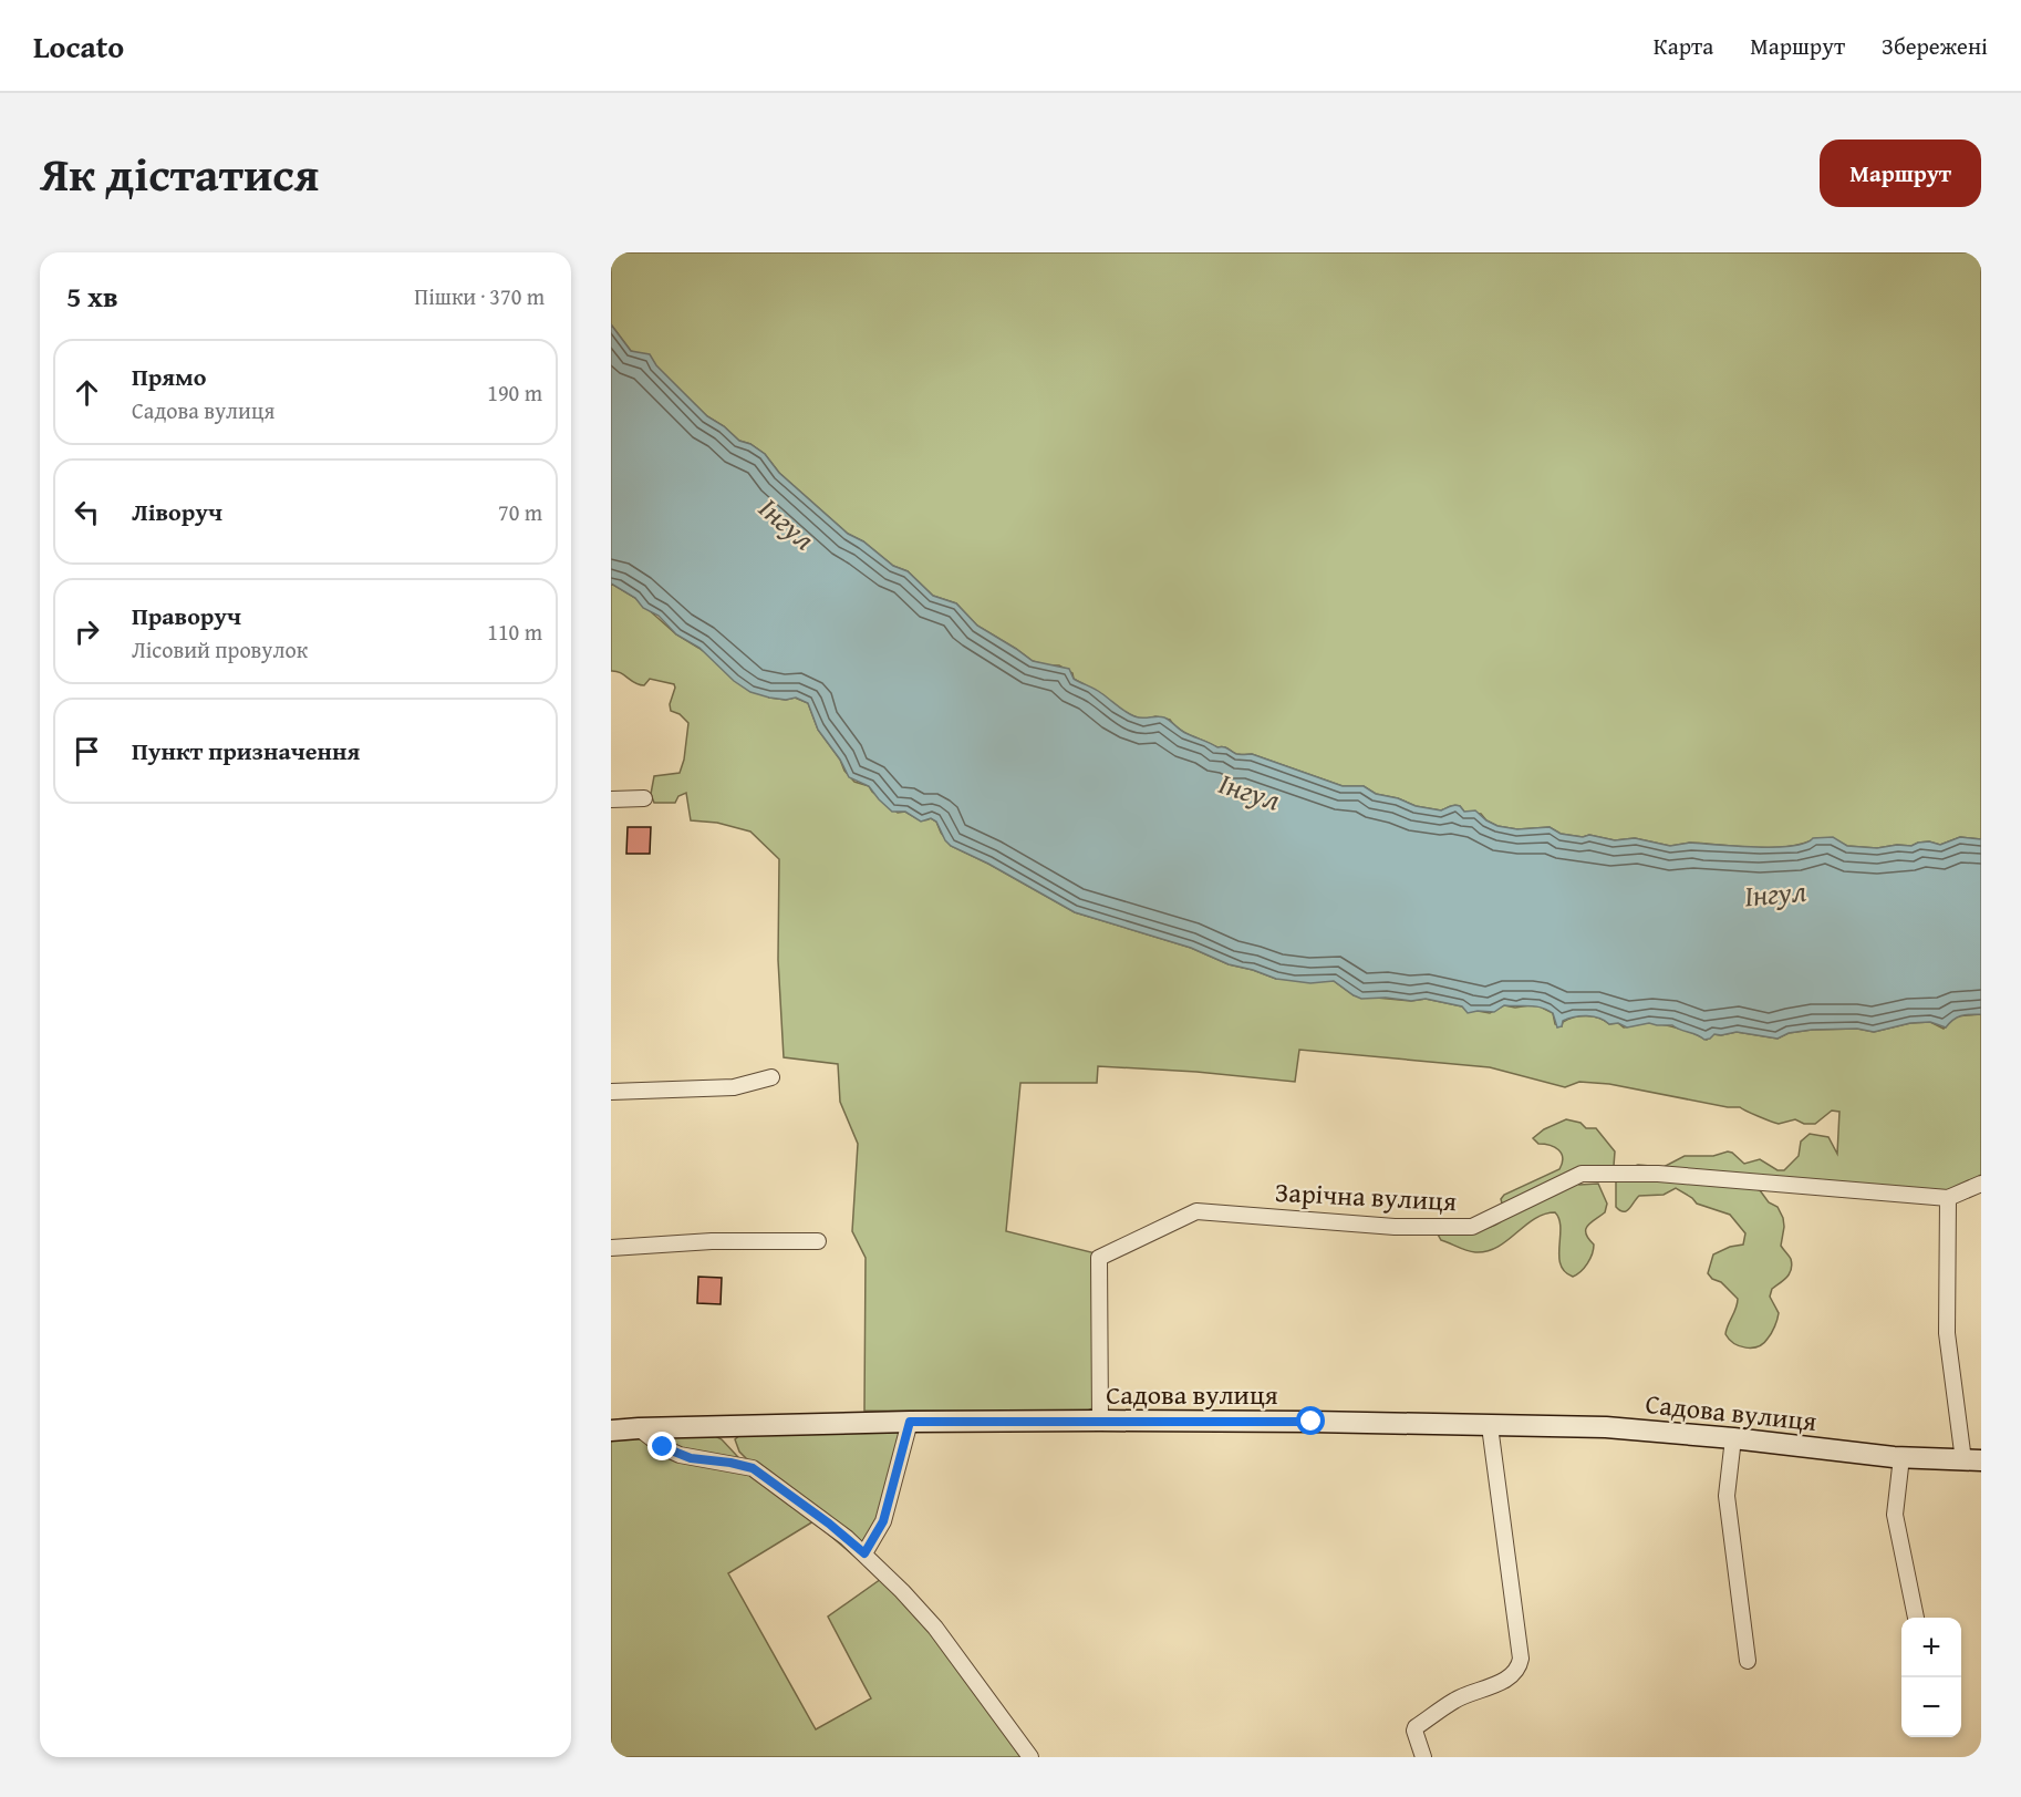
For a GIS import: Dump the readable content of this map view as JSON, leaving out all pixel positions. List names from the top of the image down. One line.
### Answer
{"streets":{"street":["Зарічна вулиця","Садова вулиця"]},"crossings":[["Зарічна вулиця","Садова вулиця"]],"water":["Інгул"],"page":{"header":"Locato","nav":["Карта","Маршрут","Збережені"],"title":"Як дістатися","buttons":"Маршрут","heading":["5 хв","Пішки · 370 m"],"list":[["Прямо","Садова вулиця","190 m"],["Ліворуч","70 m"],["Праворуч","Лісовий провулок","110 m"],"Пункт призначення"],"map_buttons":["+","−"]}}
